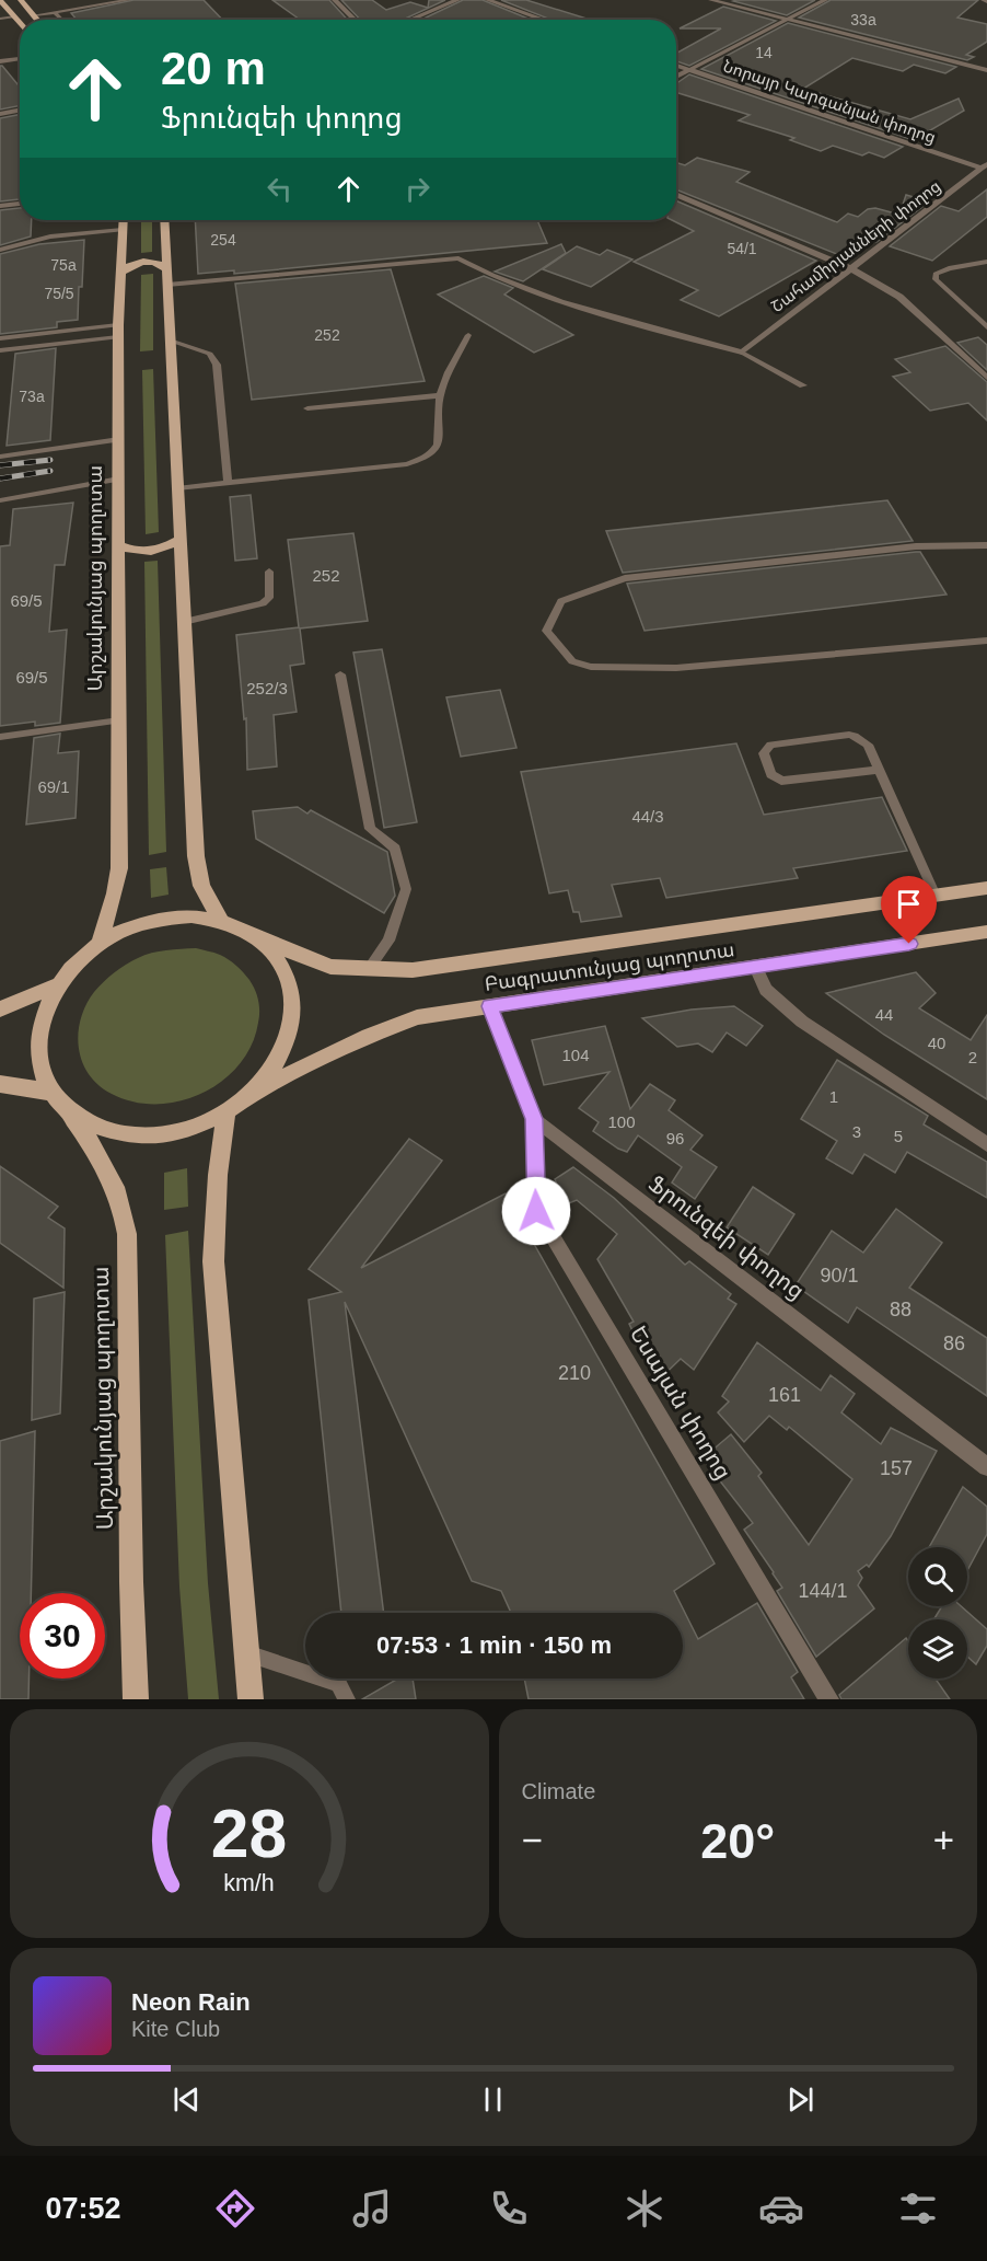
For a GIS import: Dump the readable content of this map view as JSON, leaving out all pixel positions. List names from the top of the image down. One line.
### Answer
{"streets":{"main road":["Արշակունյաց պողոտա","Բագրատունյաց պողոտա"],"street":["Նորայր Կարգանյան փողոց","Շահամիրյանների փողոց","Ֆրունզեի փողոց","Եսայան փողոց"]},"crossings":[["Նորայր Կարգանյան փողոց","Շահամիրյանների փողոց"],["Արշակունյաց պողոտա","Բագրատունյաց պողոտա"],["Ֆրունզեի փողոց","Եսայան փողոց"]],"house_numbers":["33a","14","254","54/1","75a","75/5","252","73a","252","69/5","69/5","252/3","69/1","44/3","44","40","104","2","1","100","3","5","96","90/1","88","86","210","161","157","144/1"],"page":{"turn":["20 m","Ֆրունզեի փողոց"],"limit":"30","trip":"07:53 · 1 min · 150 m","tile":"Climate","heat":["−","20°","+"],"song":["Neon Rain","Kite Club"],"tabs":"07:52","gauge":["28","km/h"]}}
